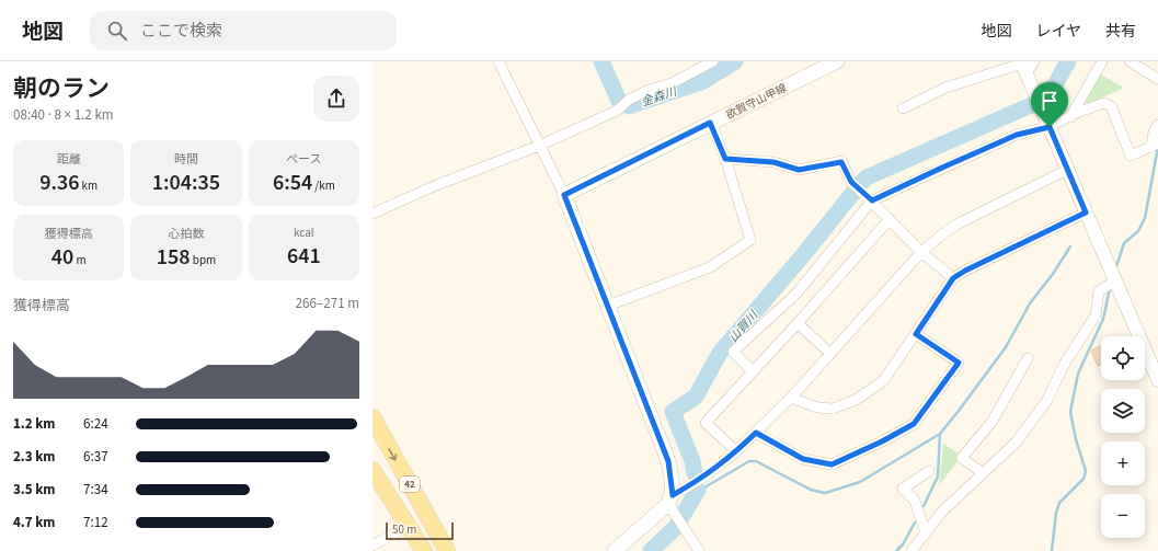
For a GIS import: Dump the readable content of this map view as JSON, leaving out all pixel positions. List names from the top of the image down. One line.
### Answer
{"streets":{"main road":["欲賀守山甲線","42"]},"water":["金森川","山賀川"],"scale_bar":"50 m","page":{"header":"地図","search":"ここで検索","nav":["地図","レイヤ","共有"],"heading":["朝のラン","08:40 · 8 × 1.2 km"],"stats":[["距離","9.36 km"],["時間","1:04:35"],["ペース","6:54 /km"],["獲得標高","40 m"],["心拍数","158 bpm"],["kcal","641"]],"chart":["獲得標高","266–271 m"],"map_buttons":["+","−"],"list":[{"name":"1.2 km","note":"6:24"},{"name":"2.3 km","note":"6:37"},{"name":"3.5 km","note":"7:34"},{"name":"4.7 km","note":"7:12"}],"scale":"50 m"}}
